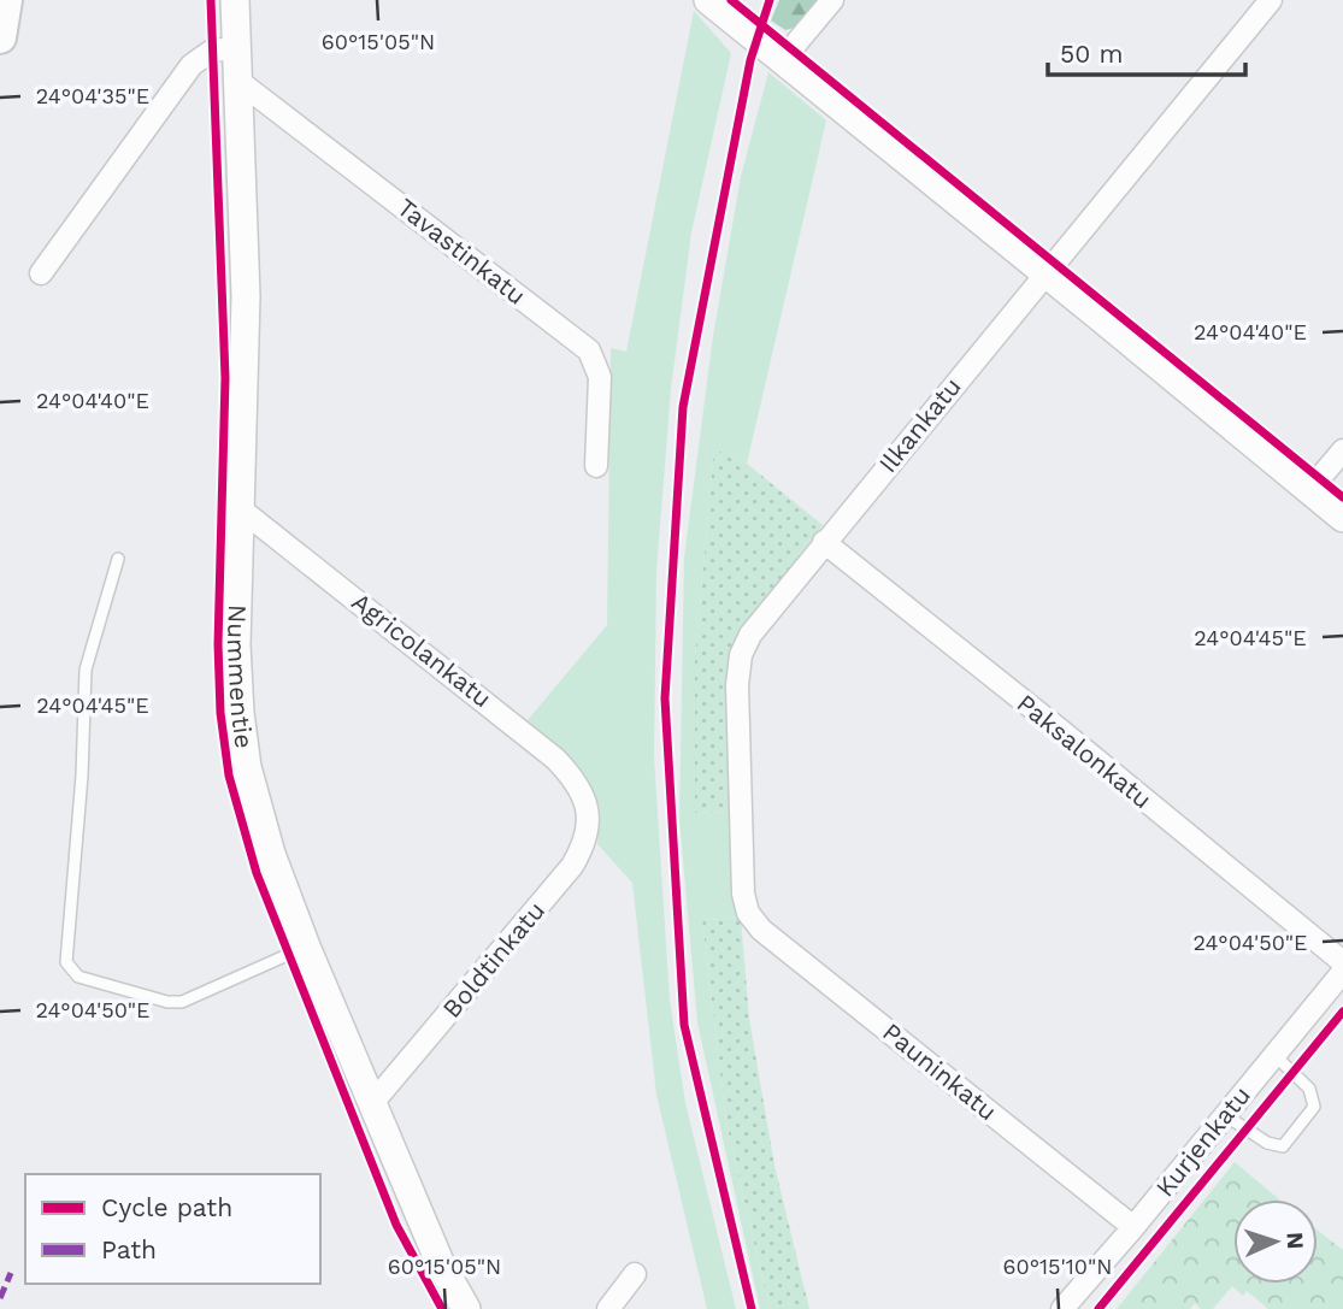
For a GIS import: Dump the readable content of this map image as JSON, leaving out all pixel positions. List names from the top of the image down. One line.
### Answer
{"streets":{"street":["Tavastinkatu","Ilkankatu","Agricolankatu","Nummentie","Paksalonkatu","Boldtinkatu","Pauninkatu","Kurjenkatu"]},"crossings":[["Tavastinkatu","Nummentie"],["Ilkankatu","Paksalonkatu"],["Ilkankatu","Pauninkatu"],["Agricolankatu","Nummentie"],["Agricolankatu","Boldtinkatu"],["Nummentie","Boldtinkatu"],["Pauninkatu","Kurjenkatu"]],"legend":["Cycle path","Path"],"scale_bar":"50 m","north":"right","coordinates":["60°15'05\"N","24°04'35\"E","24°04'40\"E","24°04'45\"E","24°04'50\"E","60°15'10\"N"]}
